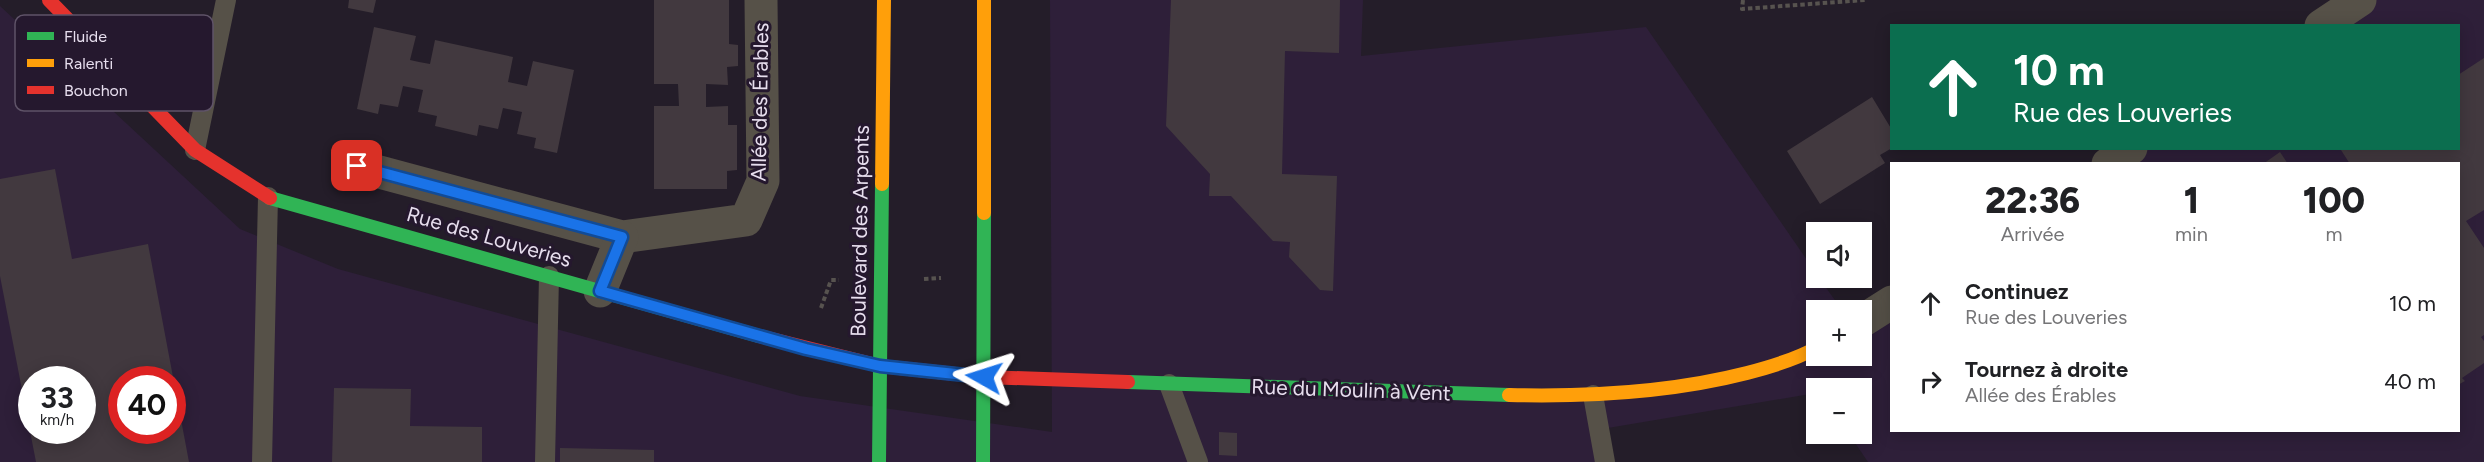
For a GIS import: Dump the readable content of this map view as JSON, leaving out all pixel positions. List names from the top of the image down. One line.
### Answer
{"streets":{"street":["Allée des Érables","Boulevard des Arpents","Rue des Louveries","Rue du Moulin à Vent"]},"crossings":[["Boulevard des Arpents","Rue des Louveries"],["Boulevard des Arpents","Rue du Moulin à Vent"],["Rue des Louveries","Rue du Moulin à Vent"]],"legend":["Fluide","Ralenti","Bouchon"],"page":{"turn":["10 m","Rue des Louveries"],"eta":["22:36","Arrivée","1","min","100","m"],"map_buttons":["+","−"],"list":[{"name":"Continuez","note":"Rue des Louveries","value":"10 m"},{"name":"Tournez à droite","note":"Allée des Érables","value":"40 m"}],"speed":"33 km/h","limit":"40"}}
